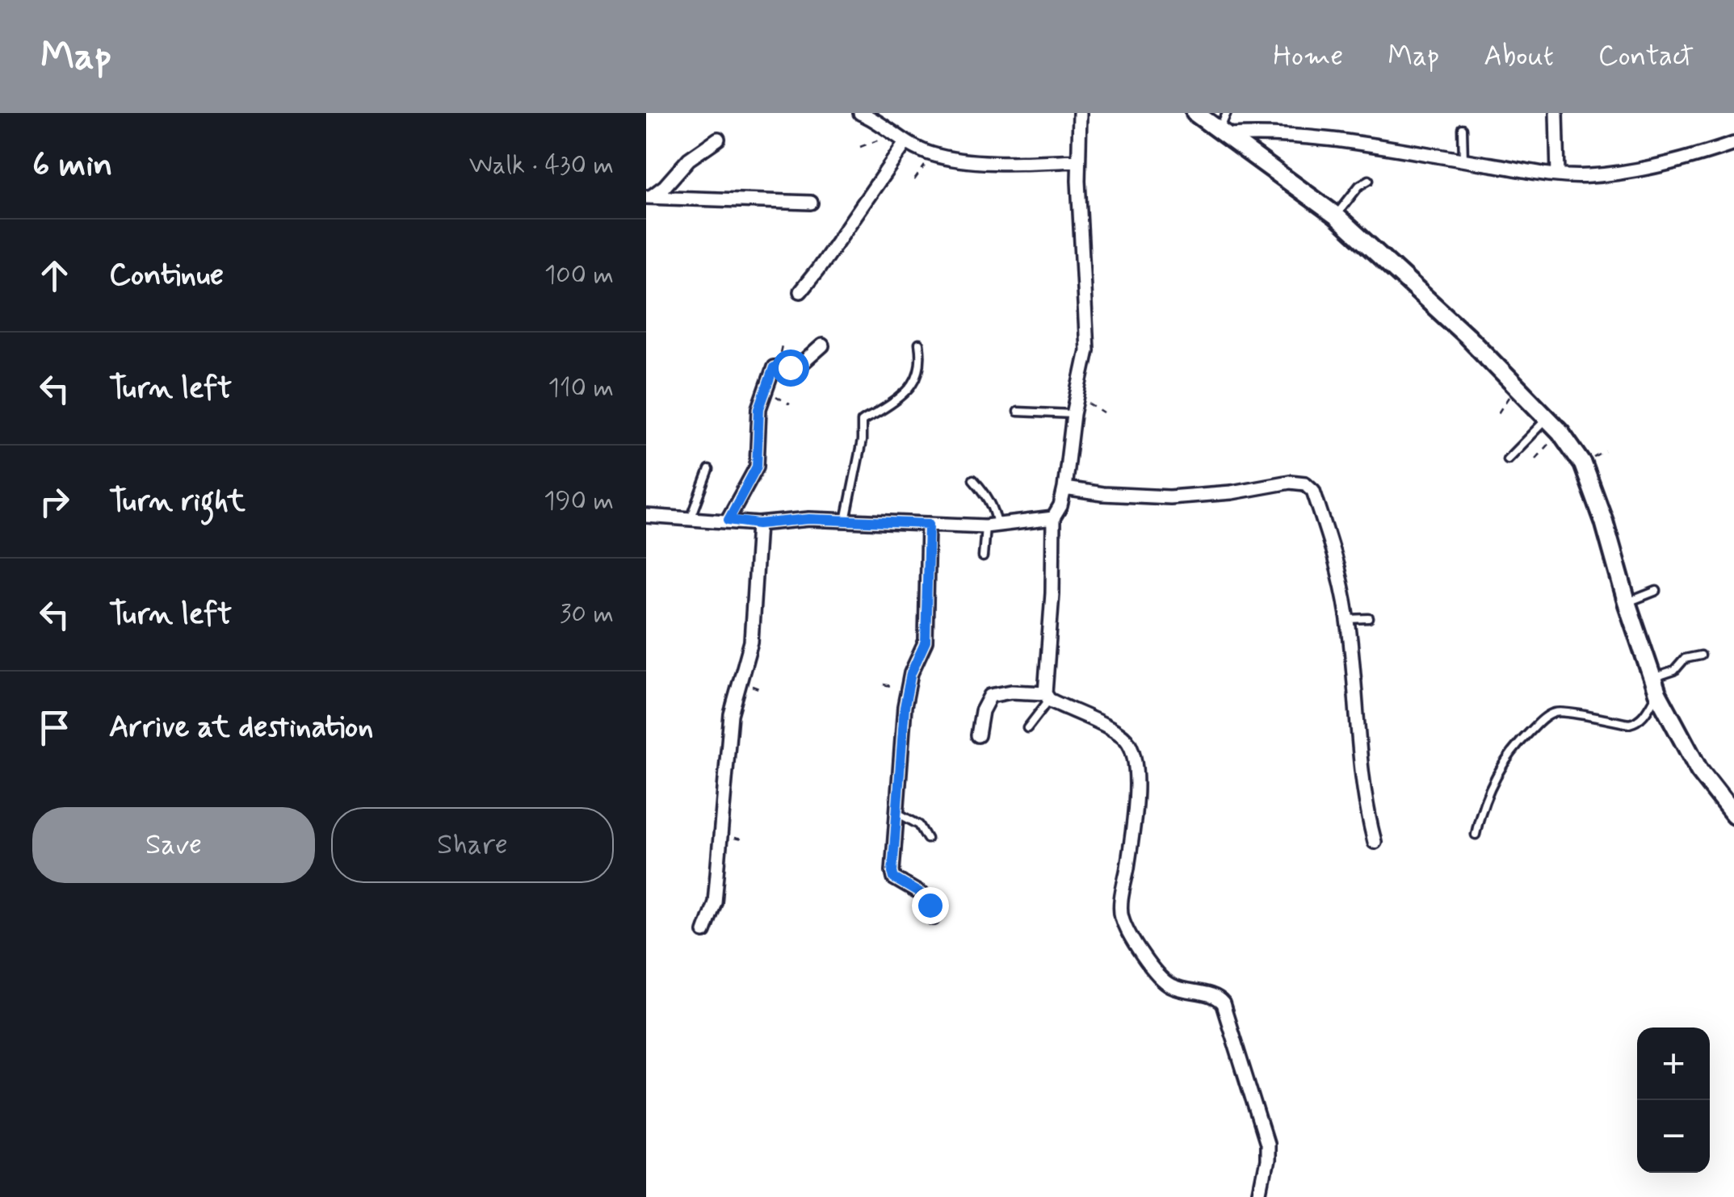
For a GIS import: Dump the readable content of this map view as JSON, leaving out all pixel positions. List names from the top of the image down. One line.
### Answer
{"page":{"header":"Map","nav":["Home","Map","About","Contact"],"heading":["6 min","Walk · 430 m"],"list":[["Continue","100 m"],["Turn left","110 m"],["Turn right","190 m"],["Turn left","30 m"],"Arrive at destination"],"buttons":["Save","Share"],"map_buttons":["+","−"]}}
